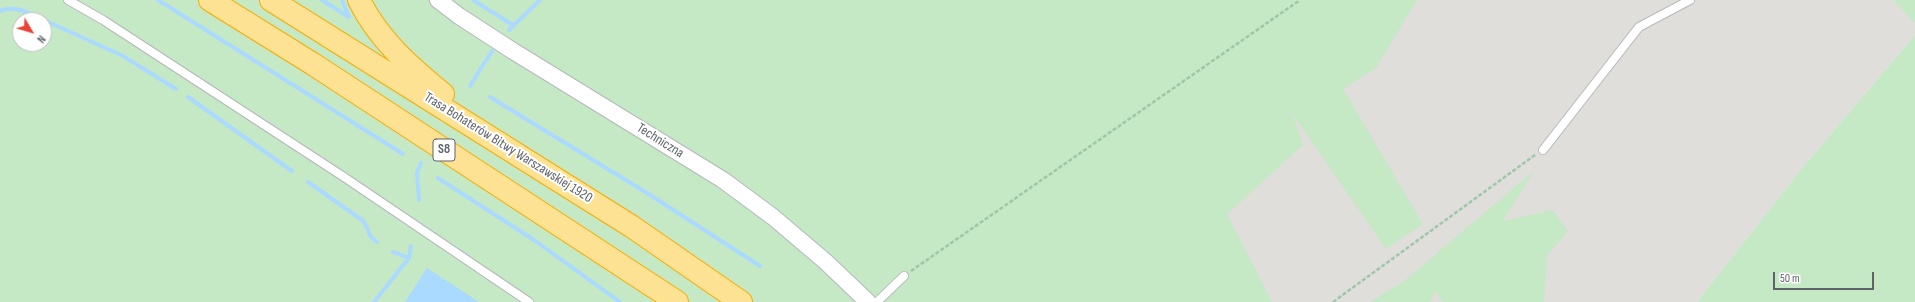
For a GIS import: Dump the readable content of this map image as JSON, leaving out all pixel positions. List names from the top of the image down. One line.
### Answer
{"streets":{"highway":["Trasa Bohaterów Bitwy Warszawskiej 1920","S8"],"street":["Techniczna"]},"scale_bar":"50 m","north":"bottom right"}
